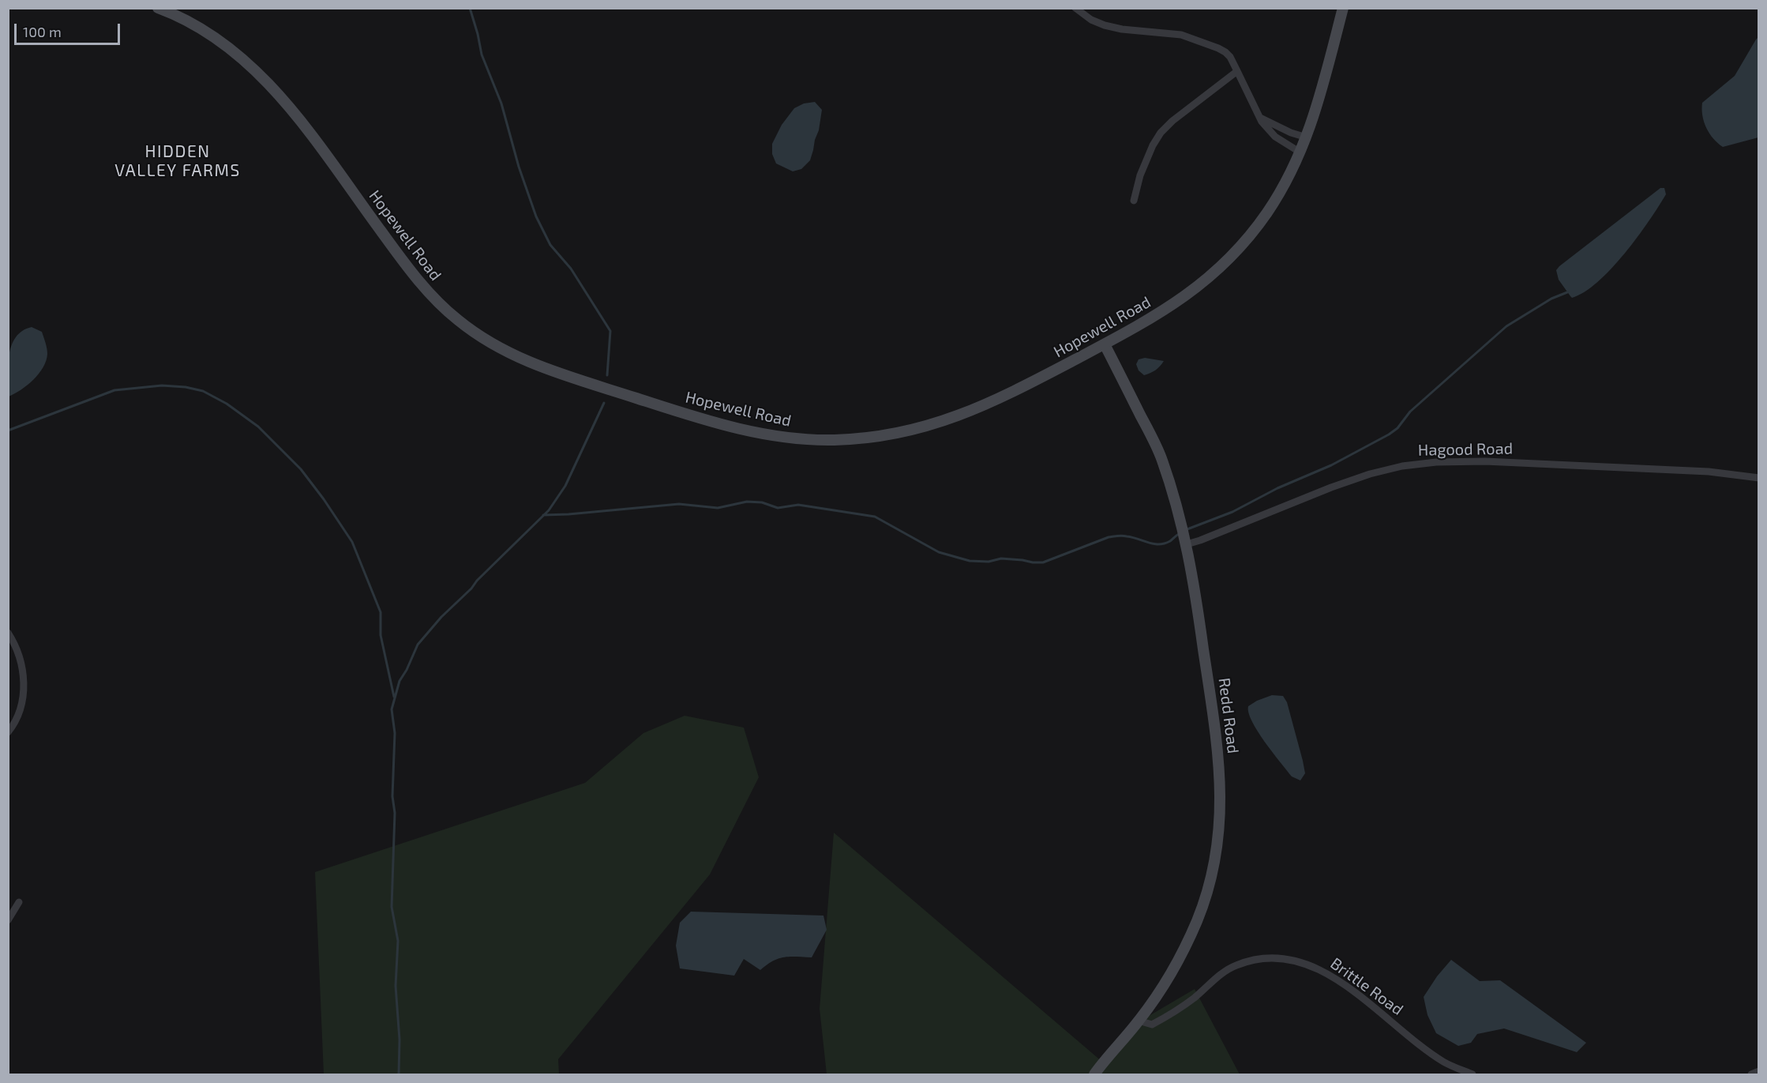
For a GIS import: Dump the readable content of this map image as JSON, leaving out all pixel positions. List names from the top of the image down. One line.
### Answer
{"streets":{"street":["Hopewell Road","Hagood Road","Redd Road","Brittle Road"]},"crossings":[["Hopewell Road","Redd Road"],["Hagood Road","Redd Road"],["Redd Road","Brittle Road"]],"districts":["HIDDEN VALLEY FARMS"],"scale_bar":"100 m"}
